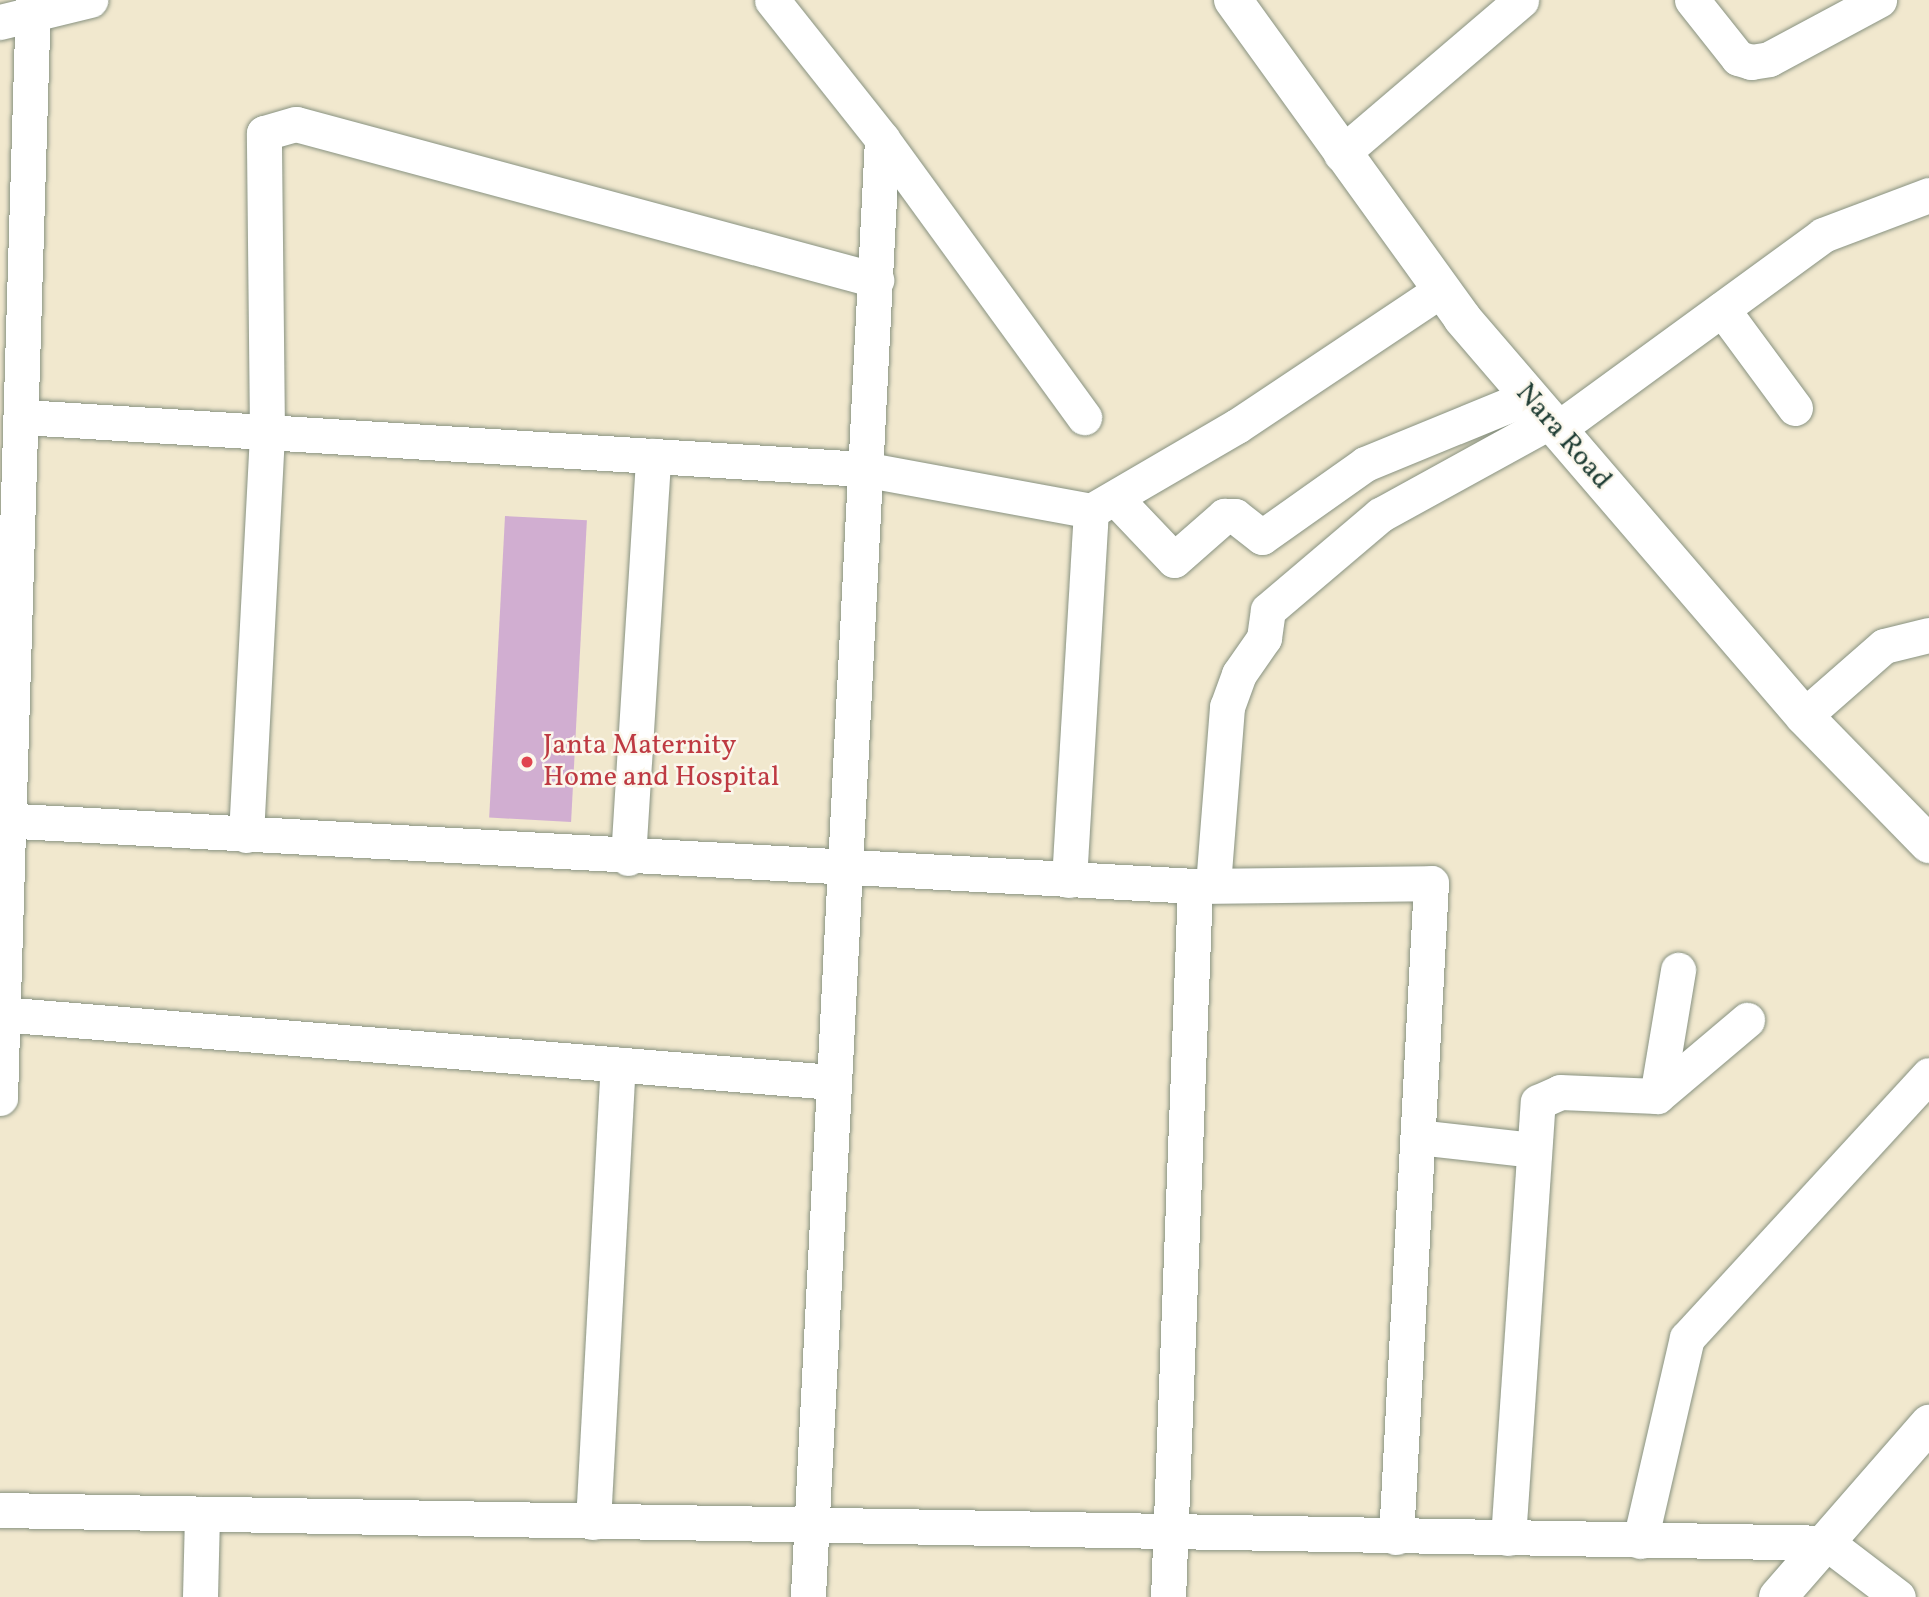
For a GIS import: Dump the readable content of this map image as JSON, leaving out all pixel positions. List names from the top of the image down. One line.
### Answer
{"streets":{"main road":["Nara Road"]},"places":["Janta Maternity Home and Hospital"]}
